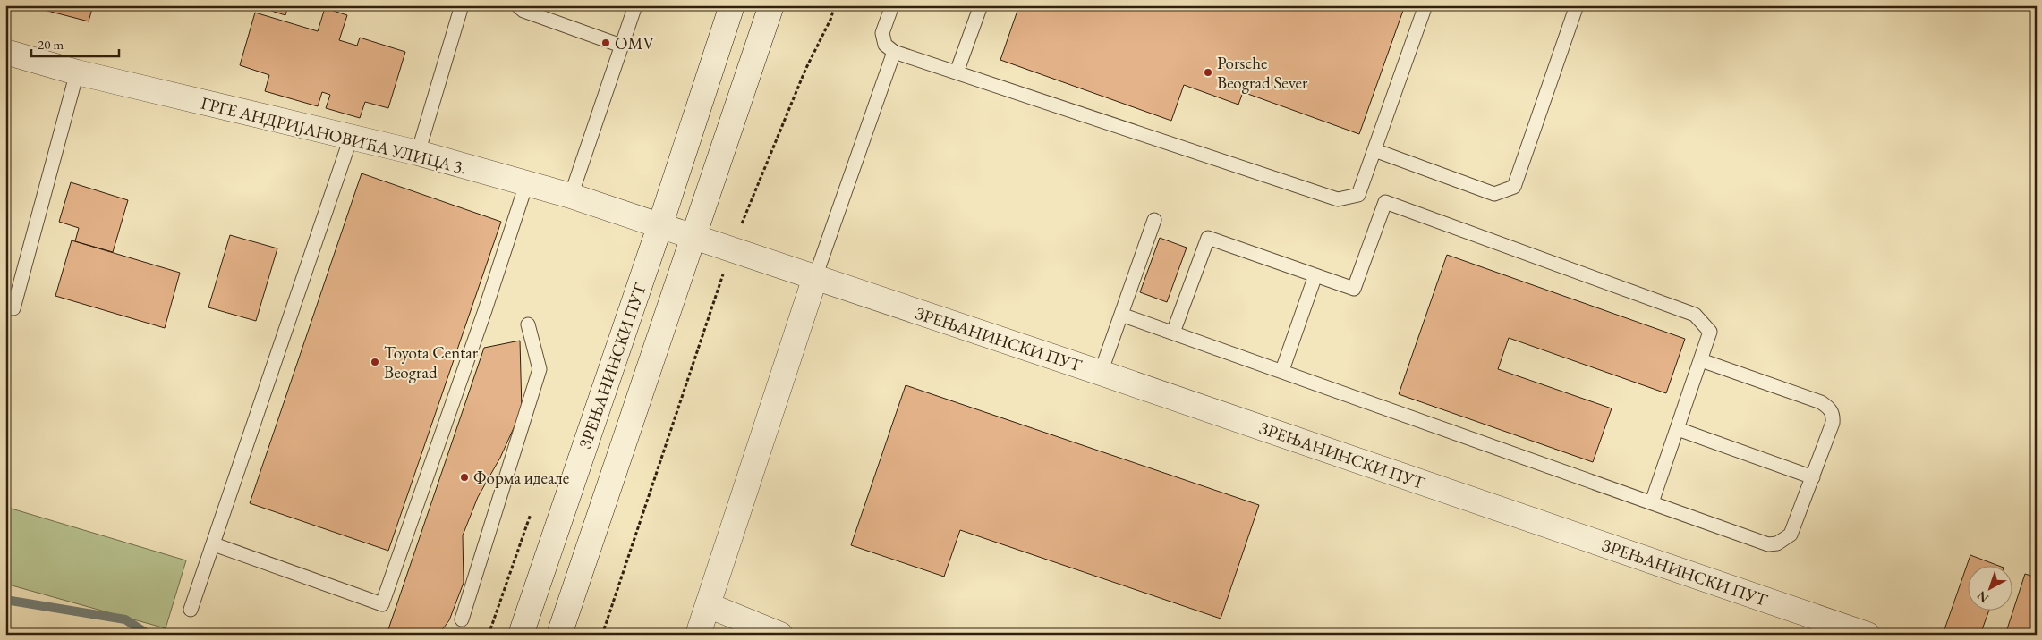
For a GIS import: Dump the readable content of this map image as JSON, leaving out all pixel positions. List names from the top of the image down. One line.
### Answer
{"streets":{"street":["ГРГЕ АНДРИЈАНОВИЋА УЛИЦА 3.","ЗРЕЊАНИНСКИ ПУТ"]},"crossings":[["ГРГЕ АНДРИЈАНОВИЋА УЛИЦА 3.","ЗРЕЊАНИНСКИ ПУТ"]],"places":["OMV","Porsche Beograd Sever","Toyota Centar Beograd","Форма идеале"],"scale_bar":"20 m","north":"bottom left"}
